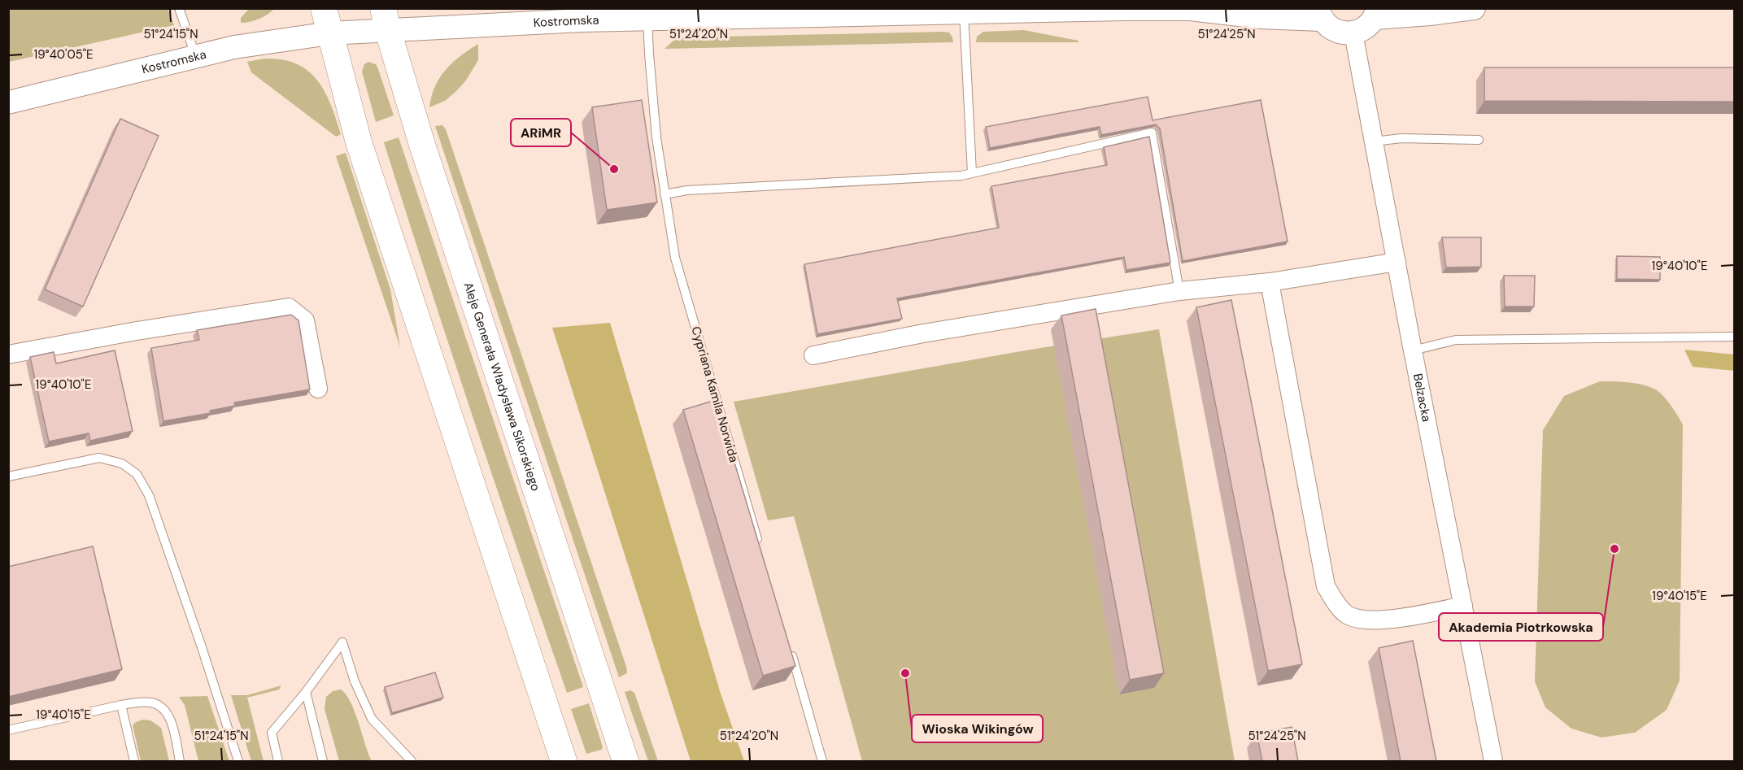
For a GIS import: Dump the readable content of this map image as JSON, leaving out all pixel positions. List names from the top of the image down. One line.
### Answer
{"streets":{"main road":["Aleje Generała Władysława Sikorskiego"],"street":["Kostromska","Belzacka"],"lane":["Cypriana Kamila Norwida"]},"crossings":[["Kostromska","Aleje Generała Władysława Sikorskiego"],["Kostromska","Cypriana Kamila Norwida"]],"places":["ARiMR","Akademia Piotrkowska","Wioska Wikingów"],"coordinates":["51°24'15\"N","51°24'20\"N","51°24'25\"N","19°40'05\"E","19°40'10\"E","19°40'15\"E"]}
